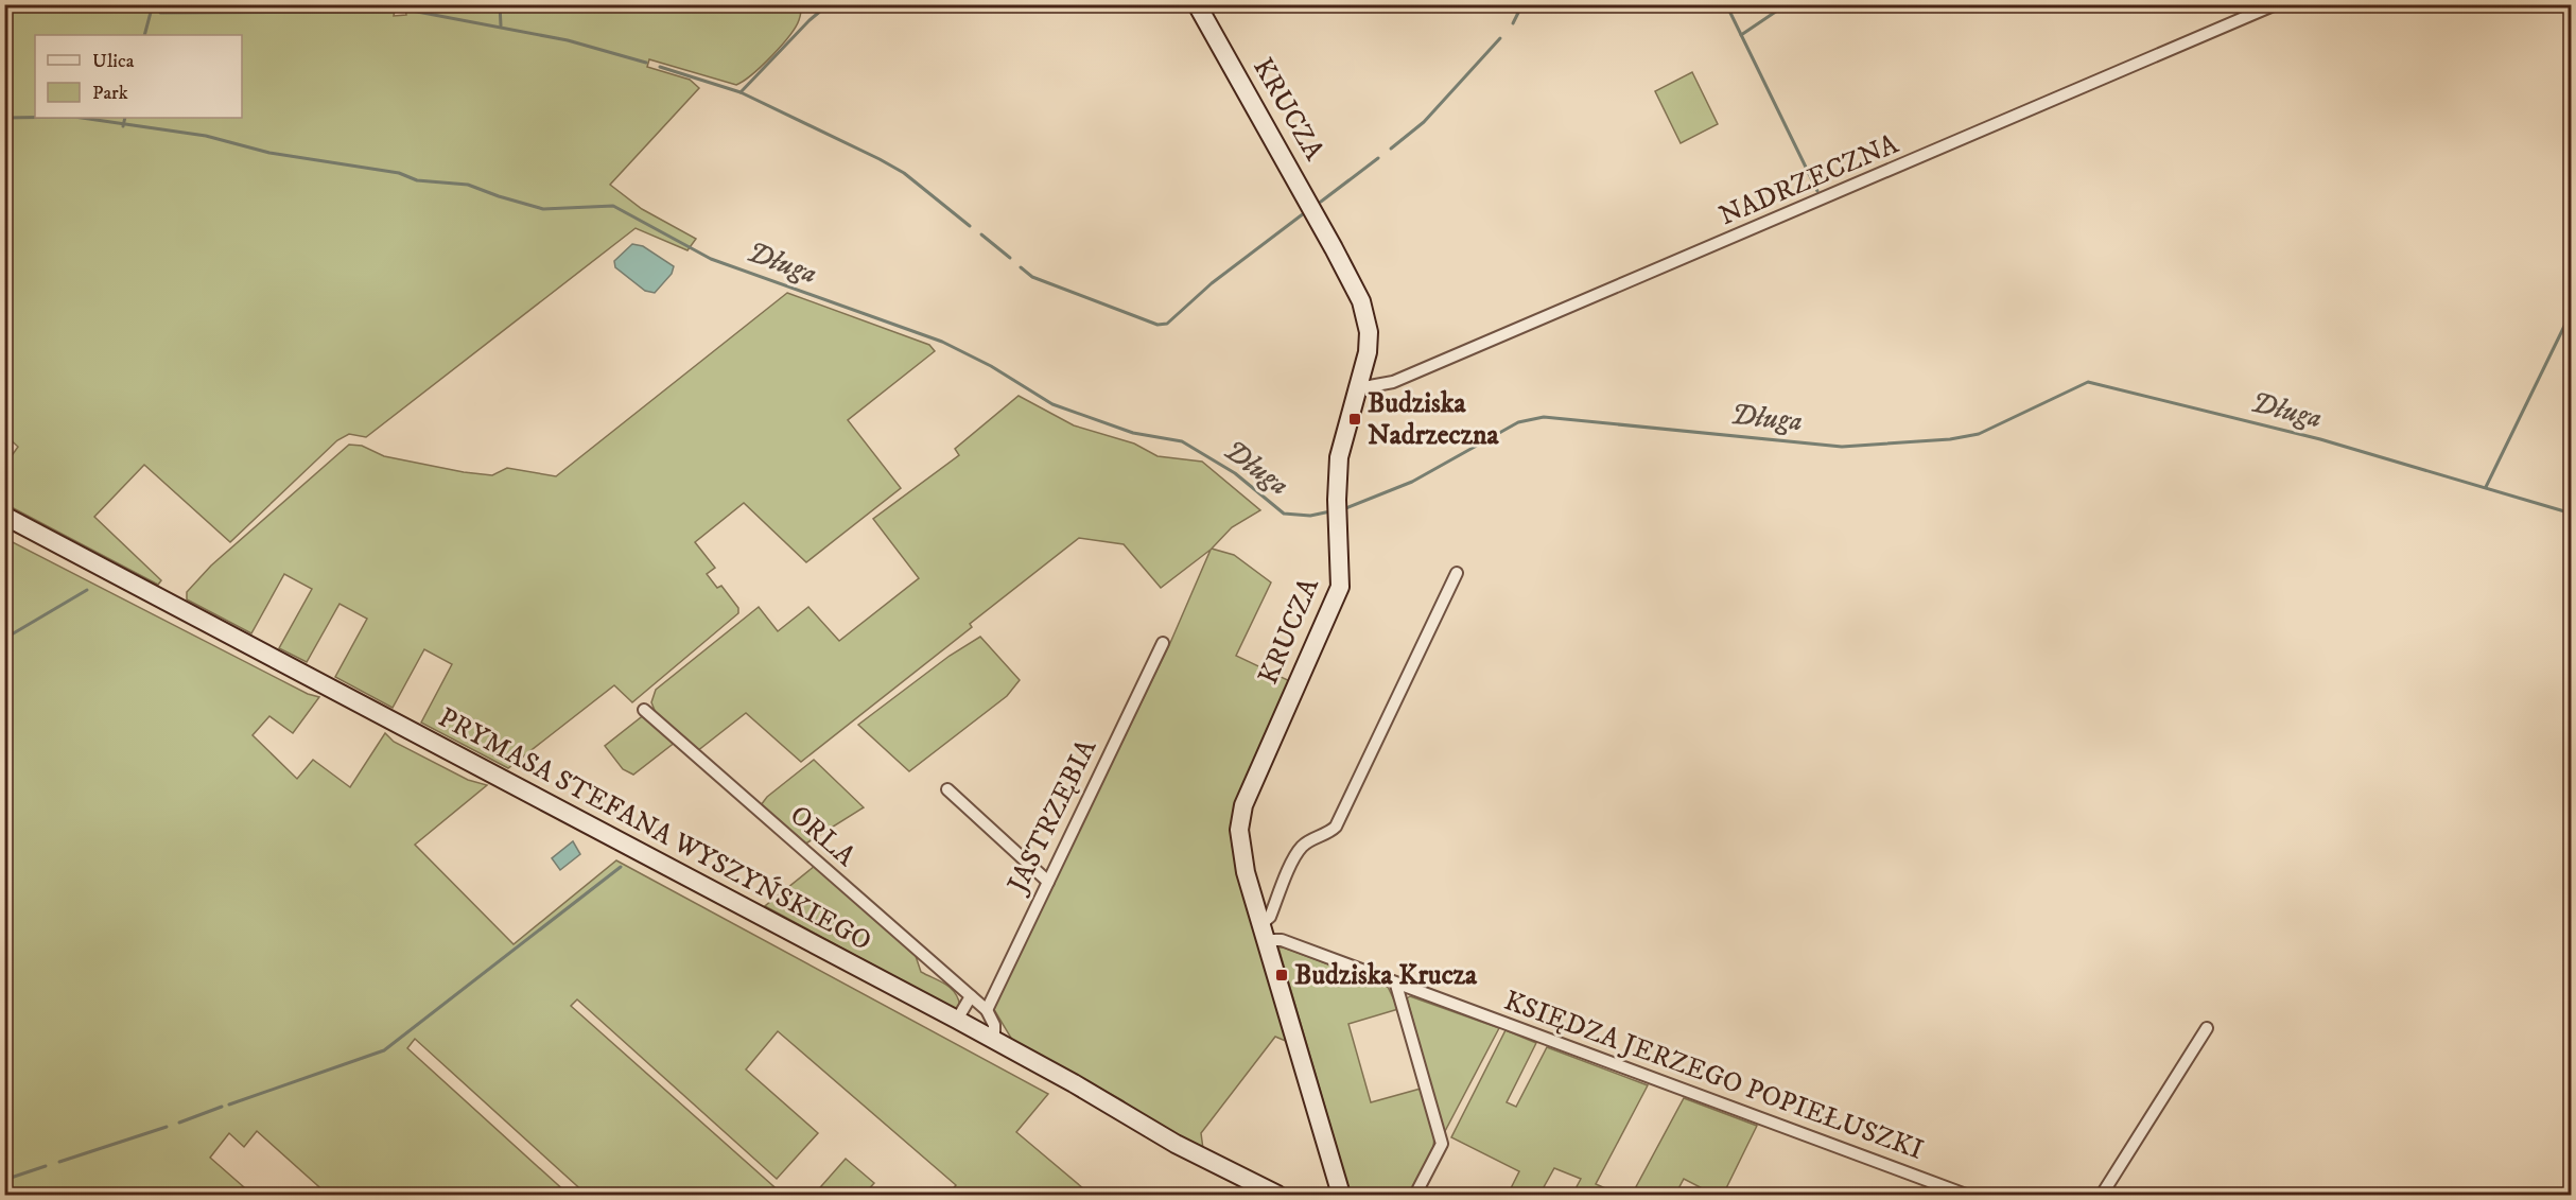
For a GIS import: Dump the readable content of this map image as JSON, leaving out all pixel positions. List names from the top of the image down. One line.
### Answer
{"streets":{"street":["KRUCZA","NADRZECZNA","JASTRZĘBIA","PRYMASA STEFANA WYSZYŃSKIEGO","ORLA","KSIĘDZA JERZEGO POPIEŁUSZKI"]},"crossings":[["KRUCZA","NADRZECZNA"],["KRUCZA","KSIĘDZA JERZEGO POPIEŁUSZKI"],["JASTRZĘBIA","ORLA"]],"water":["Długa"],"places":{"transit":["Budziska Nadrzeczna","Budziska Krucza"]},"legend":["Ulica","Park"]}
